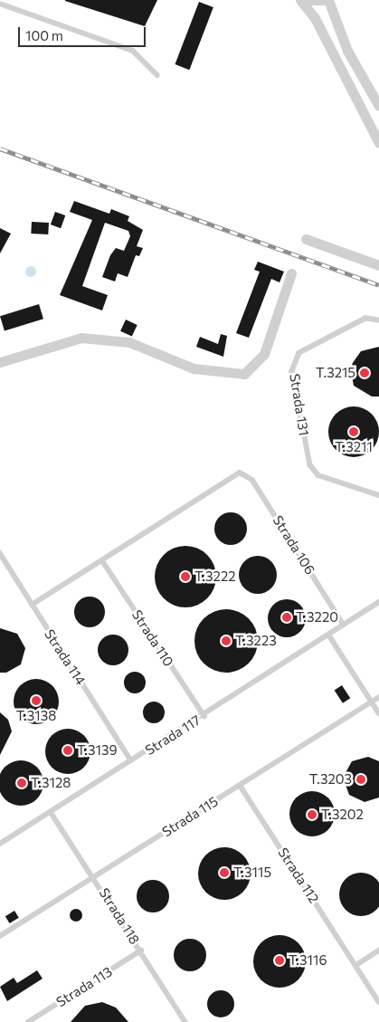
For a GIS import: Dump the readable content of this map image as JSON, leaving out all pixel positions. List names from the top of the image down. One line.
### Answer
{"streets":{"lane":["Strada 131","Strada 106","Strada 110","Strada 114","Strada 117","Strada 115","Strada 112","Strada 118","Strada 113"]},"crossings":[["Strada 106","Strada 110"],["Strada 106","Strada 117"],["Strada 110","Strada 117"],["Strada 114","Strada 117"],["Strada 117","Strada 118"],["Strada 115","Strada 112"],["Strada 115","Strada 118"],["Strada 118","Strada 113"]],"places":["T.3215","T.3211","T.3222","T.3220","T.3223","T.3138","T.3139","T.3203","T.3128","T.3202","T.3115","T.3116"],"scale_bar":"100 m"}
